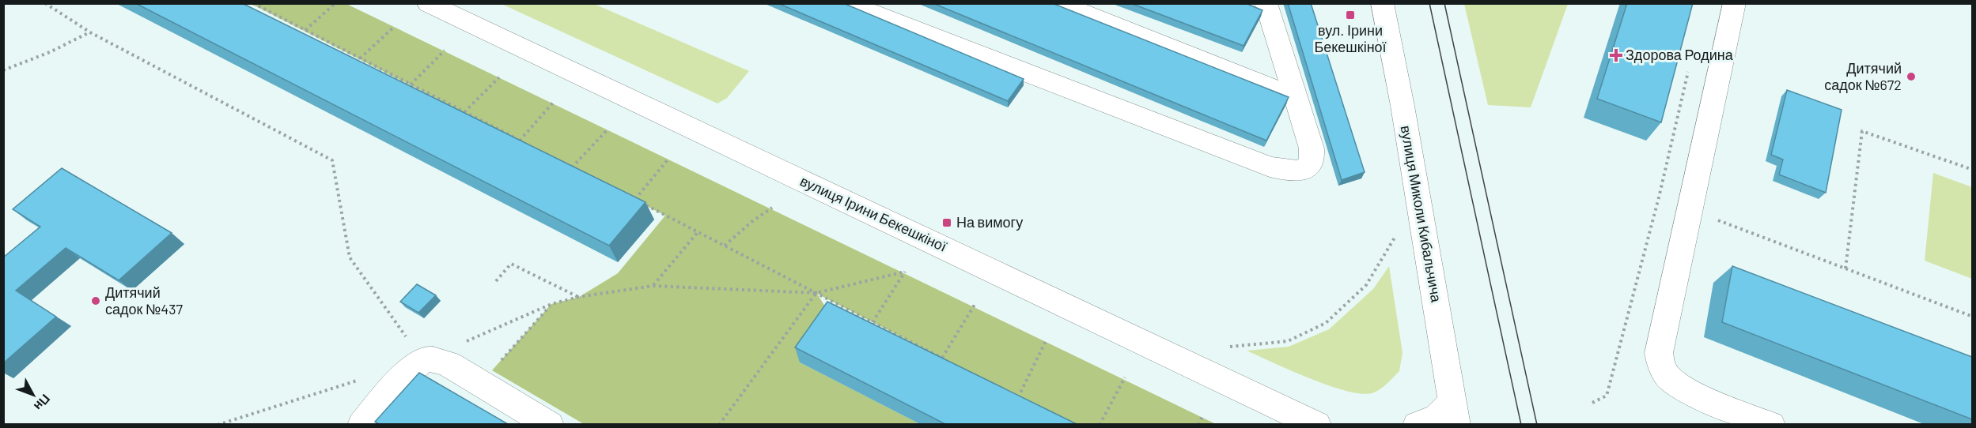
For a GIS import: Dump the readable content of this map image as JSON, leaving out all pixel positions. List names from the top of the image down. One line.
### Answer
{"streets":{"street":["вулиця Ірини Бекешкіної","вулиця Миколи Кибальчича"]},"places":{"transit":["вул. Ірини Бекешкіної","На вимогу"],"health":["Здорова Родина"],"other":["Дитячий садок №672","Дитячий садок №437"]},"north":"bottom right"}
